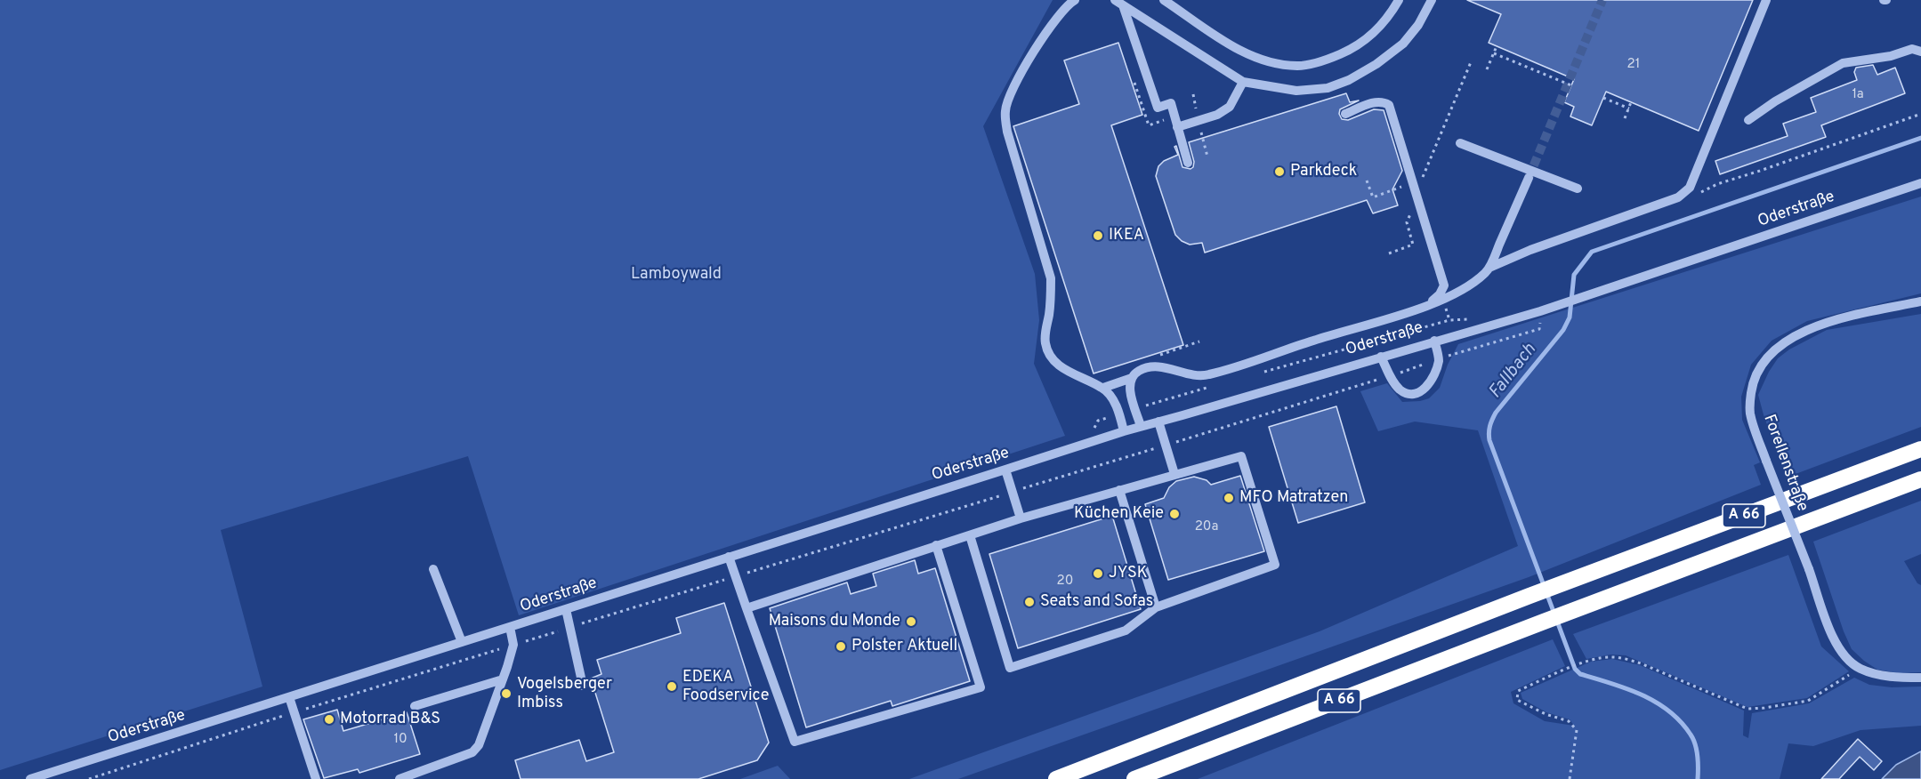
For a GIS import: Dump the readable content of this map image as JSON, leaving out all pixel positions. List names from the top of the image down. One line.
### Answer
{"streets":{"highway":["A 66"],"street":["Oderstraße","Forellenstraße"]},"water":["Fallbach"],"parks":["Lamboywald"],"places":["Parkdeck","IKEA","MFO Matratzen","Küchen Keie","JYSK","Seats and Sofas","Maisons du Monde","Polster Aktuell","EDEKA Foodservice","Vogelsberger Imbiss","Motorrad B&S"],"house_numbers":["21","1a","20a","20","10"]}
